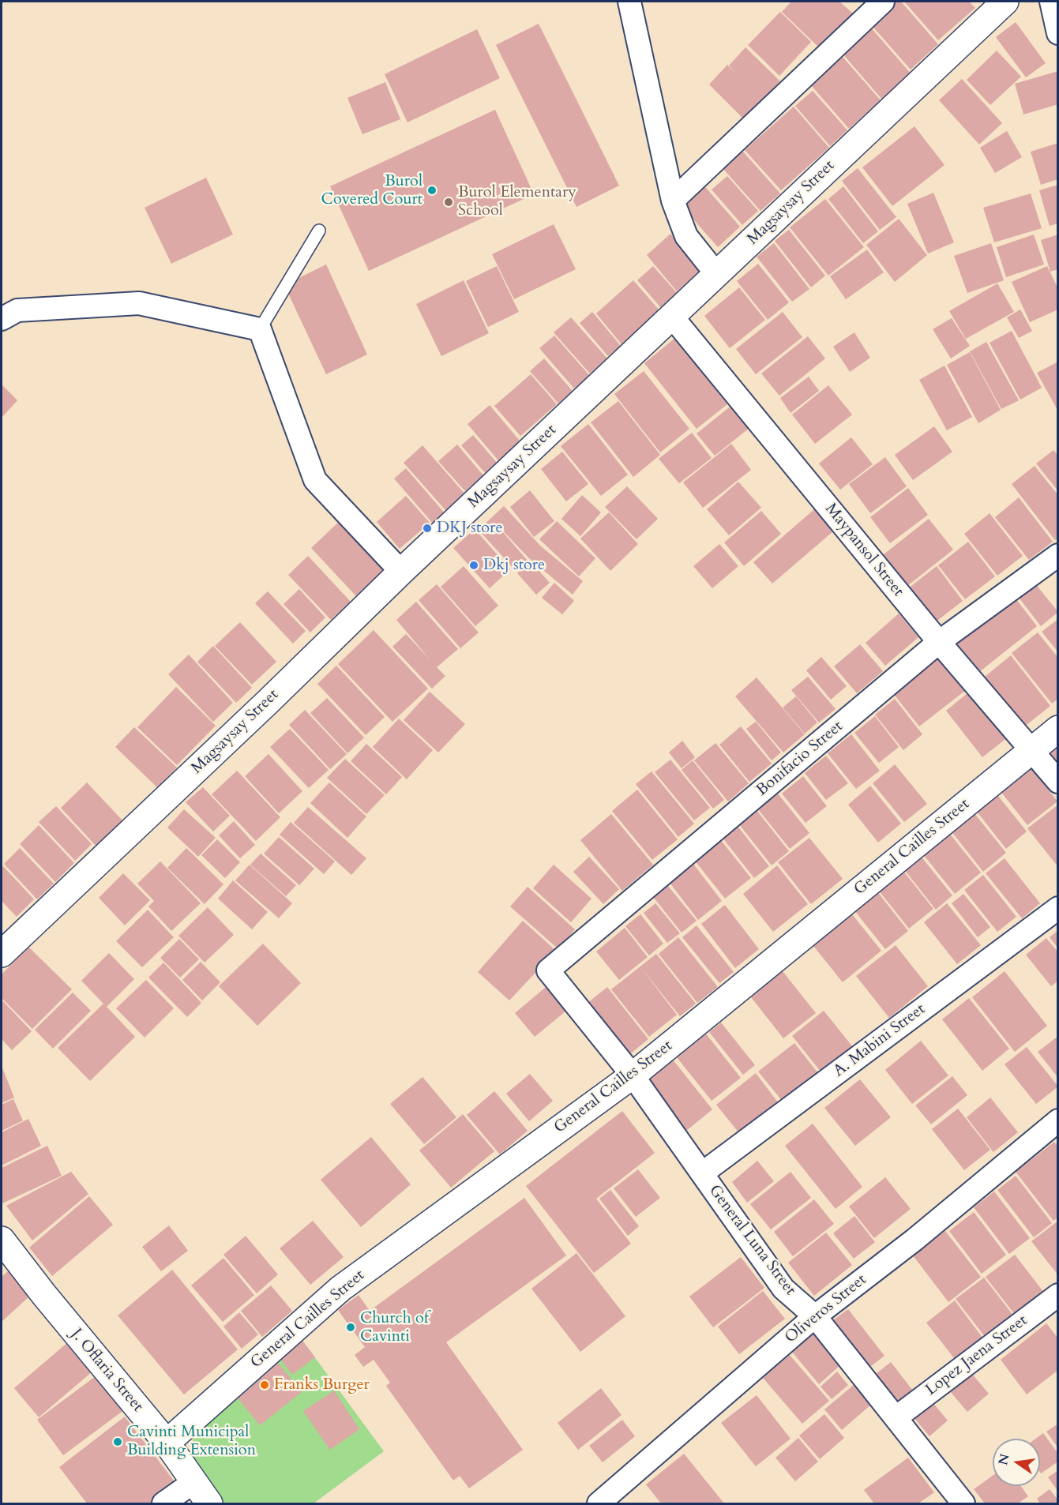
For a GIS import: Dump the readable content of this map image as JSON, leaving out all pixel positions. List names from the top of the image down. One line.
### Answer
{"streets":{"street":["Magsaysay Street","Maypansol Street","Bonifacio Street","General Cailles Street","A. Mabini Street","General Luna Street","Oliveros Street","Lopez Jaena Street","J. Oflaria Street"]},"crossings":[["Magsaysay Street","Maypansol Street"],["Maypansol Street","Bonifacio Street"],["Maypansol Street","General Cailles Street"],["Bonifacio Street","General Luna Street"],["General Cailles Street","General Luna Street"],["General Cailles Street","J. Oflaria Street"],["A. Mabini Street","General Luna Street"],["General Luna Street","Oliveros Street"],["General Luna Street","Lopez Jaena Street"]],"places":["Burol Covered Court","Burol Elementary School","DKJ store","Dkj store","Church of Cavinti","Franks Burger","Cavinti Municipal Building Extension"],"north":"left"}
